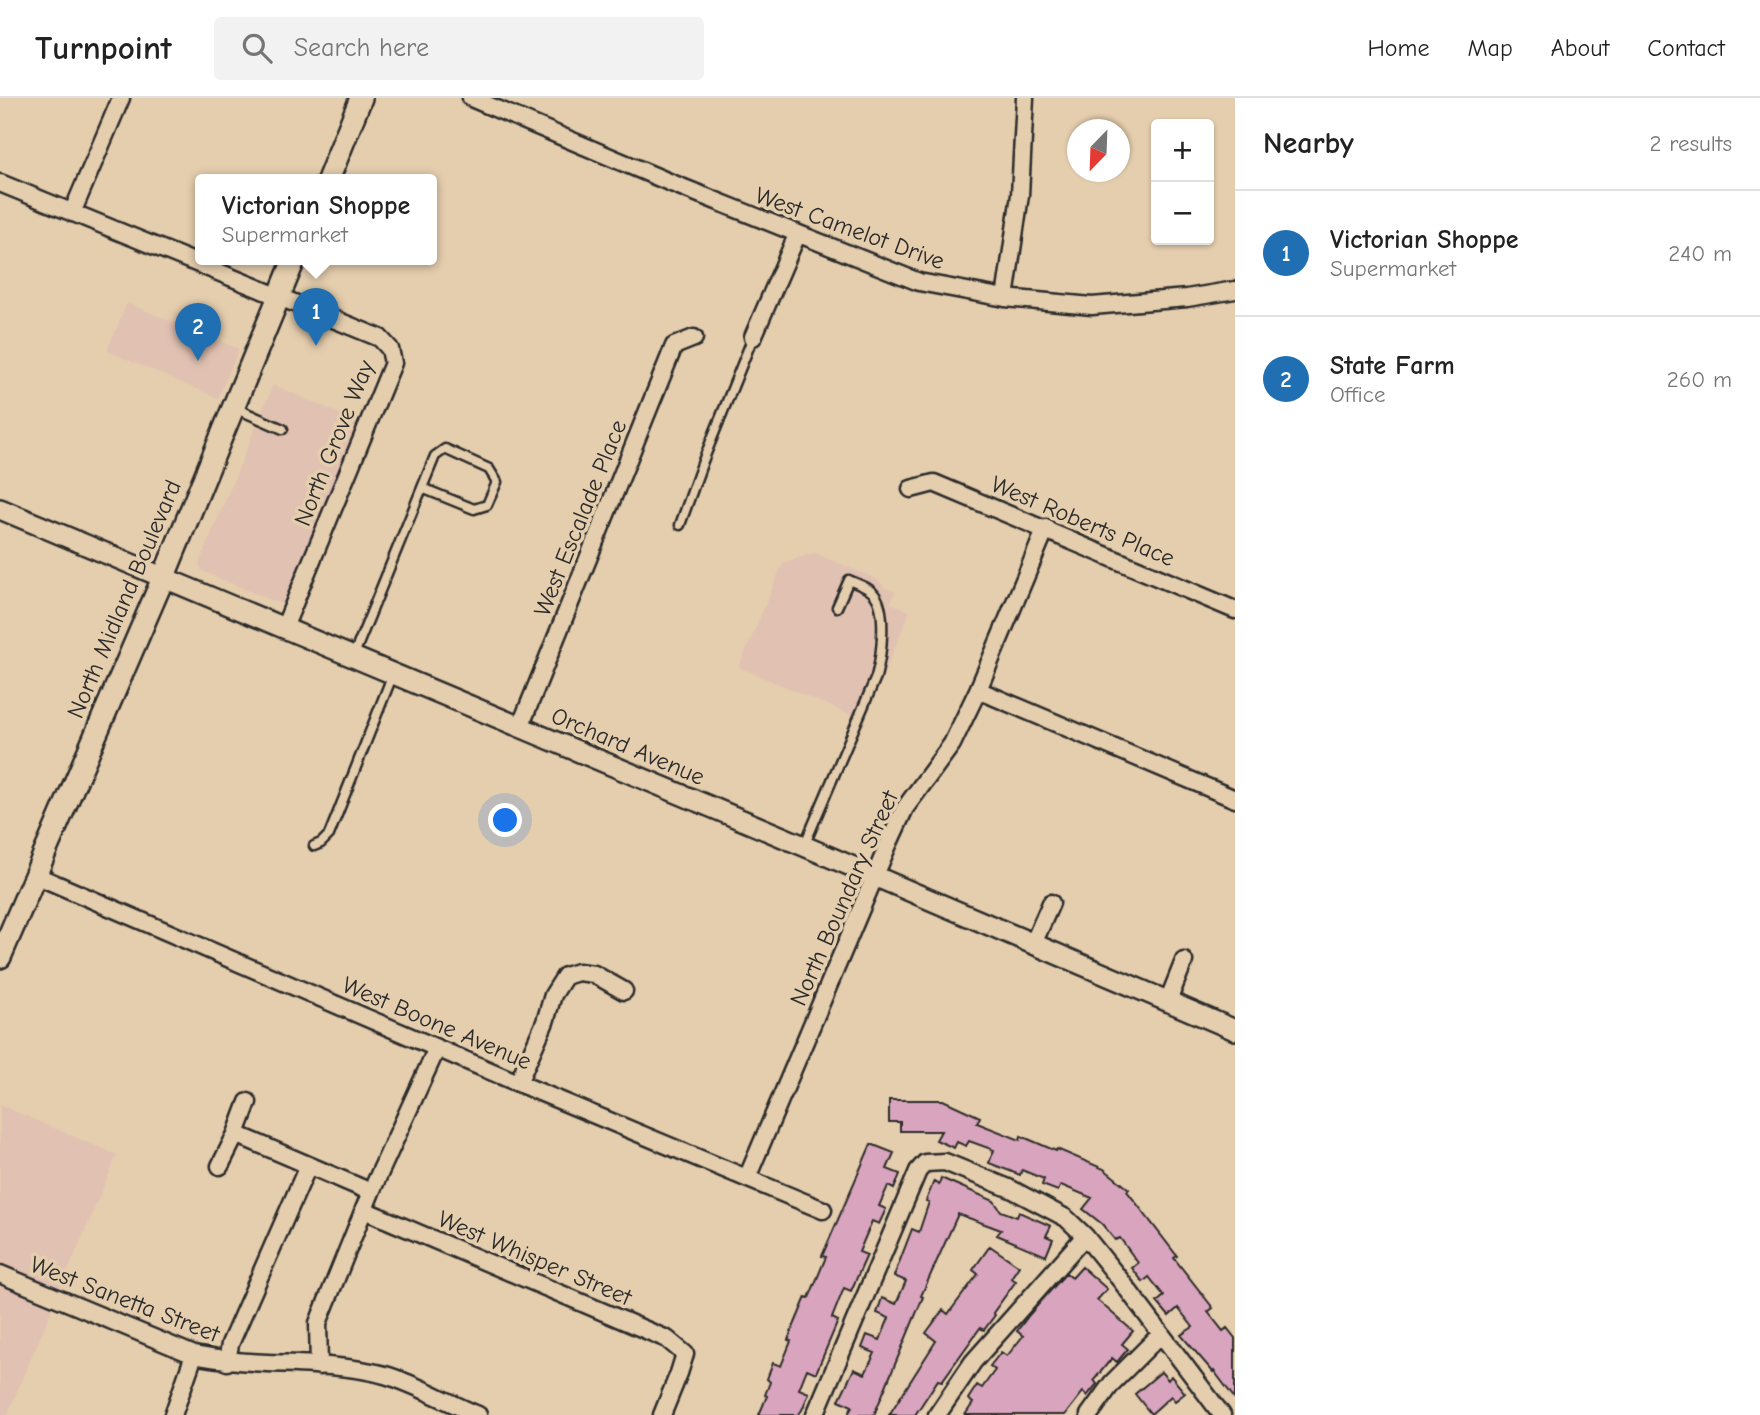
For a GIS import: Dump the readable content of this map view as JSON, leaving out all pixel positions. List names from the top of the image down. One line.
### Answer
{"streets":{"main road":["North Midland Boulevard"],"street":["West Camelot Drive","North Grove Way","West Escalade Place","West Roberts Place","Orchard Avenue","North Boundary Street","West Boone Avenue","West Whisper Street","West Sanetta Street"]},"crossings":[["North Grove Way","North Midland Boulevard"],["North Grove Way","Orchard Avenue"],["West Escalade Place","Orchard Avenue"],["West Roberts Place","North Boundary Street"],["North Midland Boulevard","Orchard Avenue"],["North Midland Boulevard","West Boone Avenue"],["Orchard Avenue","North Boundary Street"],["North Boundary Street","West Boone Avenue"]],"north":"bottom left","page":{"header":"Turnpoint","search":"Search here","nav":["Home","Map","About","Contact"],"heading":["Nearby","2 results"],"map_buttons":["+","−"],"popup":["Victorian Shoppe","Supermarket"],"list":[{"mark":"1","name":"Victorian Shoppe","note":"Supermarket","value":"240 m"},{"mark":"2","name":"State Farm","note":"Office","value":"260 m"}],"pins":["1","2"]}}
